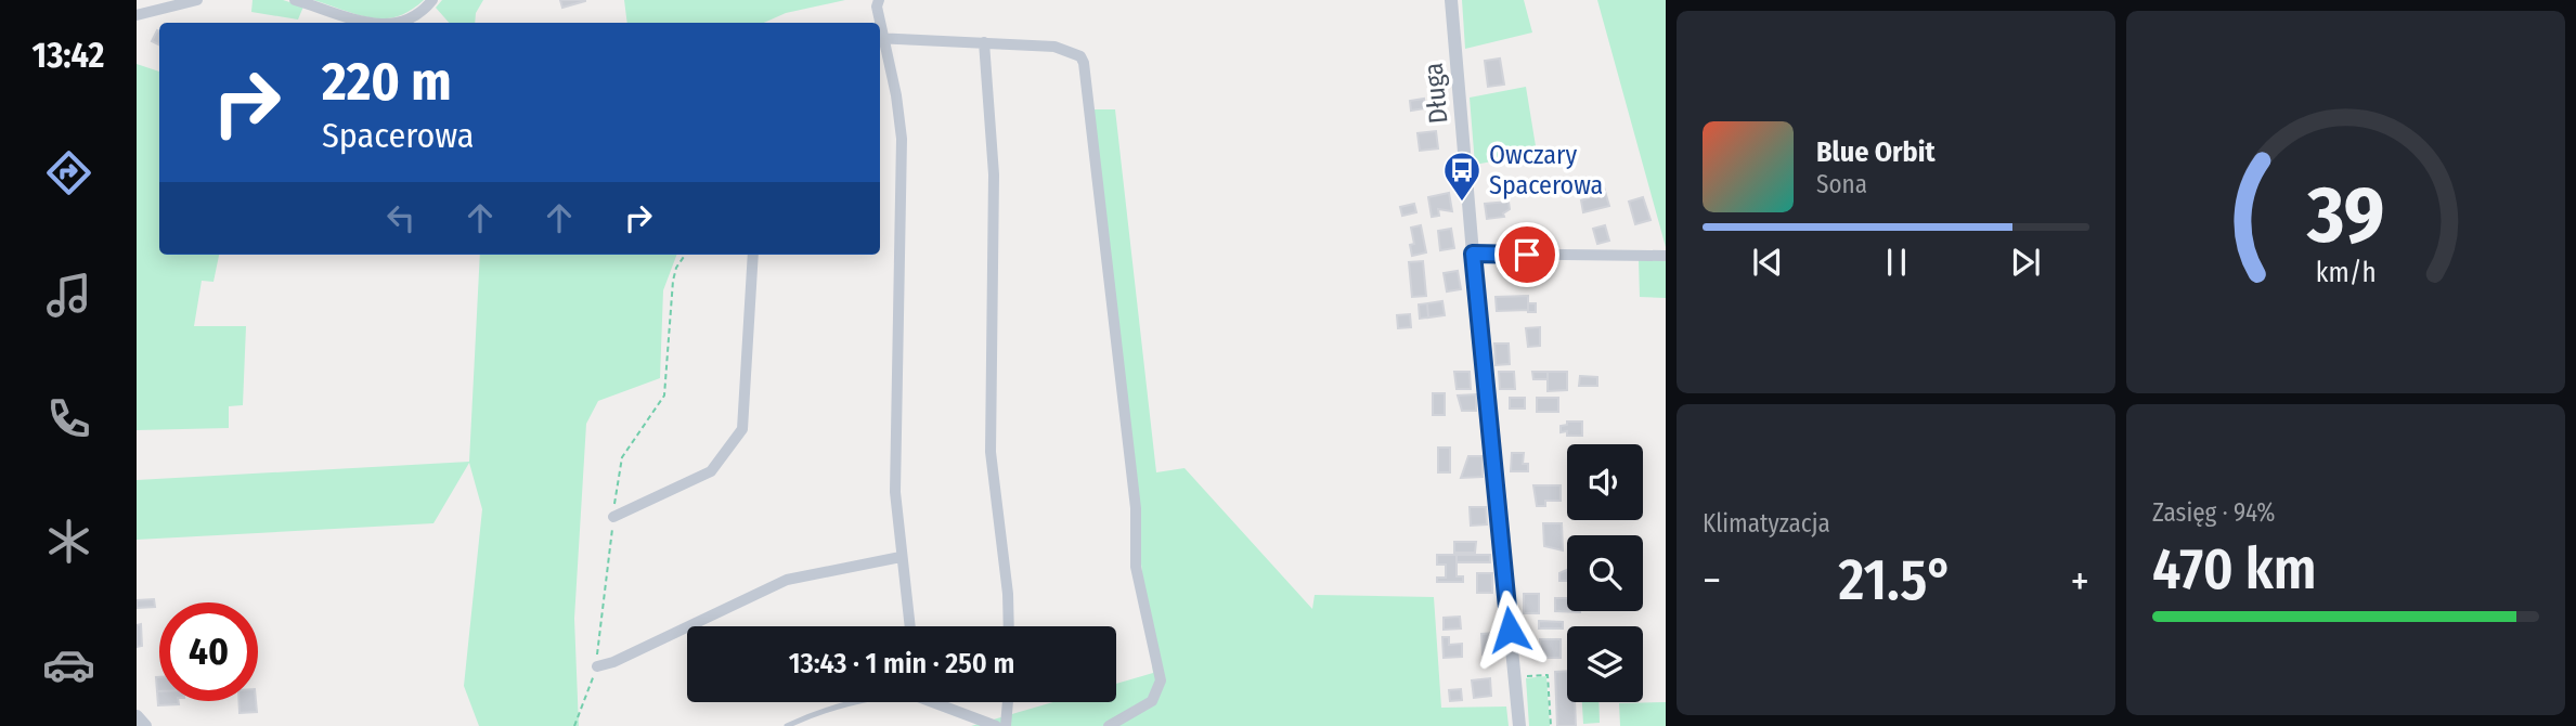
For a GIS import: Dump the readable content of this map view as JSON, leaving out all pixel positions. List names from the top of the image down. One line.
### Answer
{"streets":{"street":["Długa"]},"places":{"bus stop":["Owczary Spacerowa"]},"page":{"tabs":"13:42","turn":["220 m","Spacerowa"],"song":["Blue Orbit","Sona"],"tile":["Klimatyzacja",["Zasięg · 94%","470 km"]],"heat":["−","21.5°","+"],"limit":"40","trip":"13:43 · 1 min · 250 m","gauge":["39","km/h"]}}
